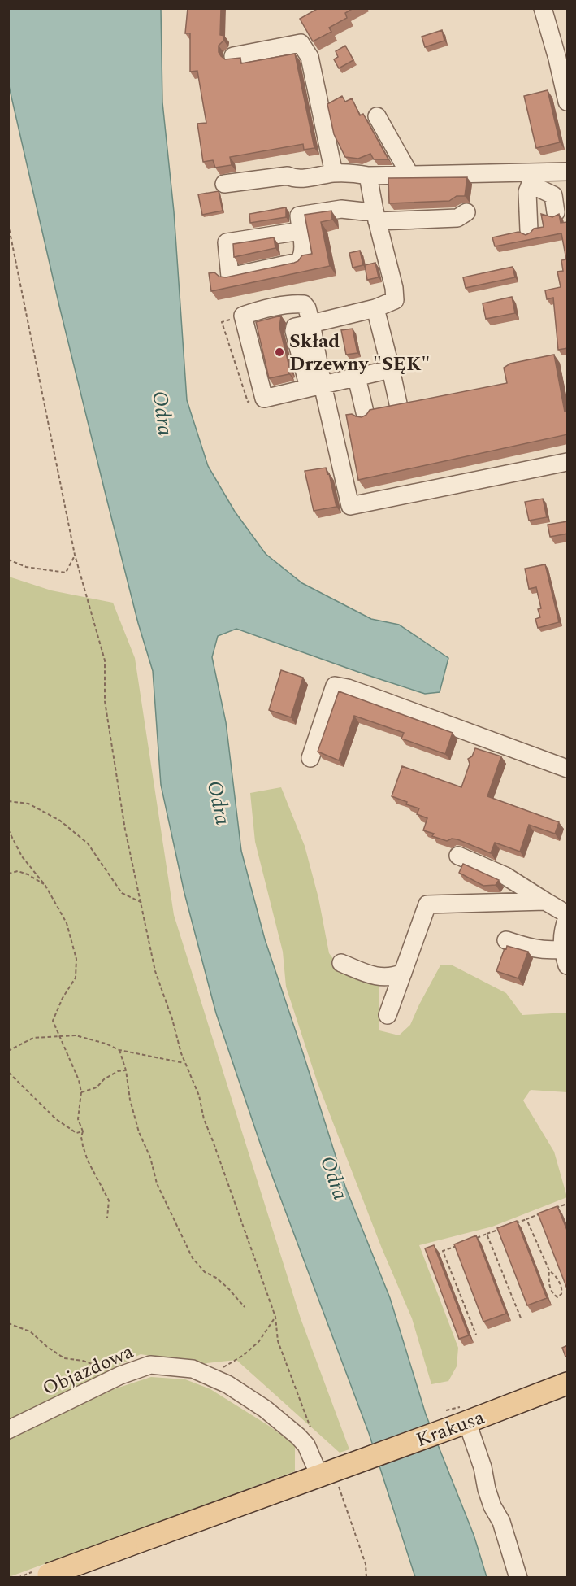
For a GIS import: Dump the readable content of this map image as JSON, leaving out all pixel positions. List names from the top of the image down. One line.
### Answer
{"streets":{"main road":["Krakusa"],"street":["Objazdowa"]},"crossings":[["Objazdowa","Krakusa"]],"water":["Odra"],"places":["Skład Drzewny \"SĘK\""]}
